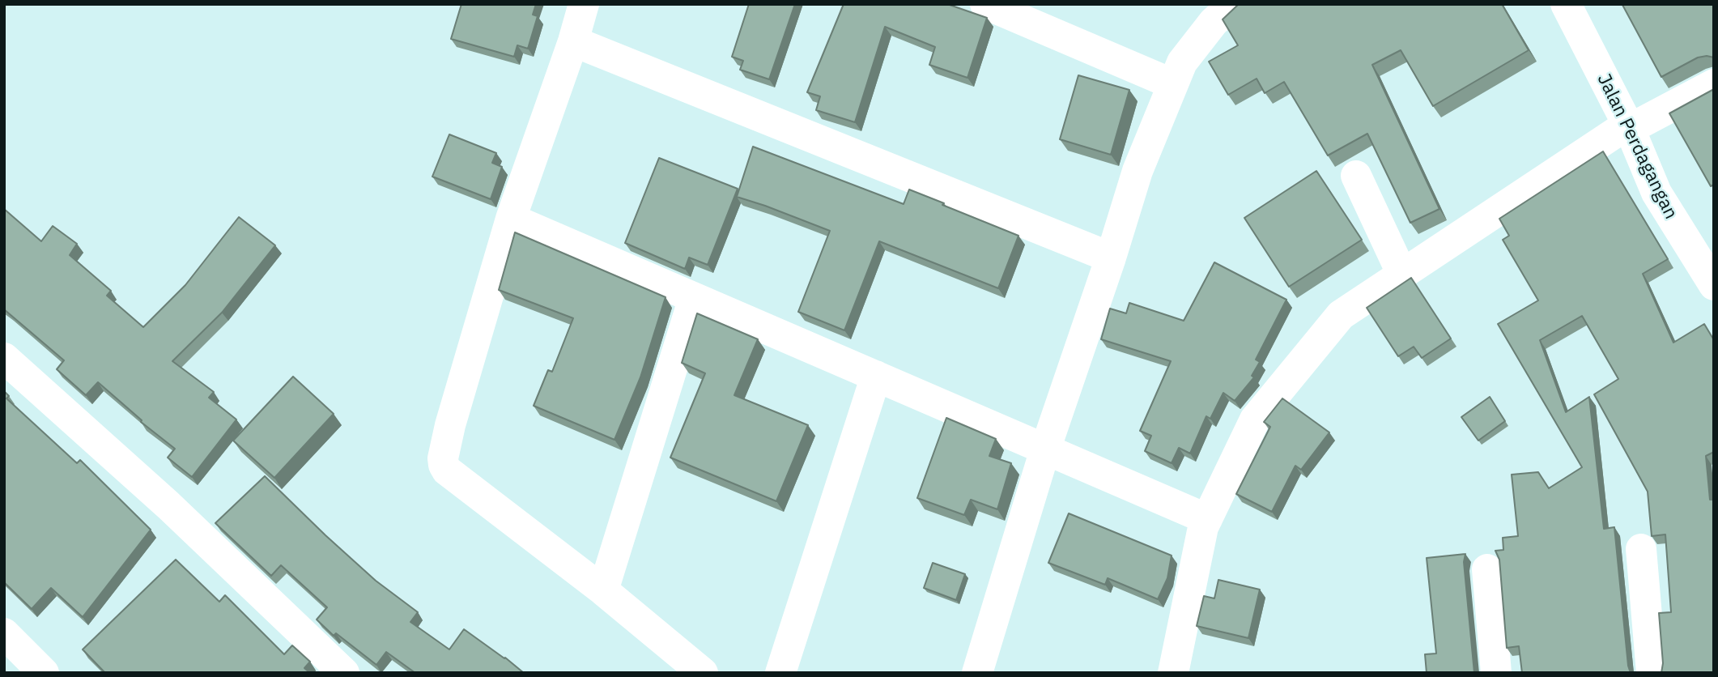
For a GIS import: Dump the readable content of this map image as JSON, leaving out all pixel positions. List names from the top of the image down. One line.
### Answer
{"streets":{"street":["Jalan Perdagangan"]}}
